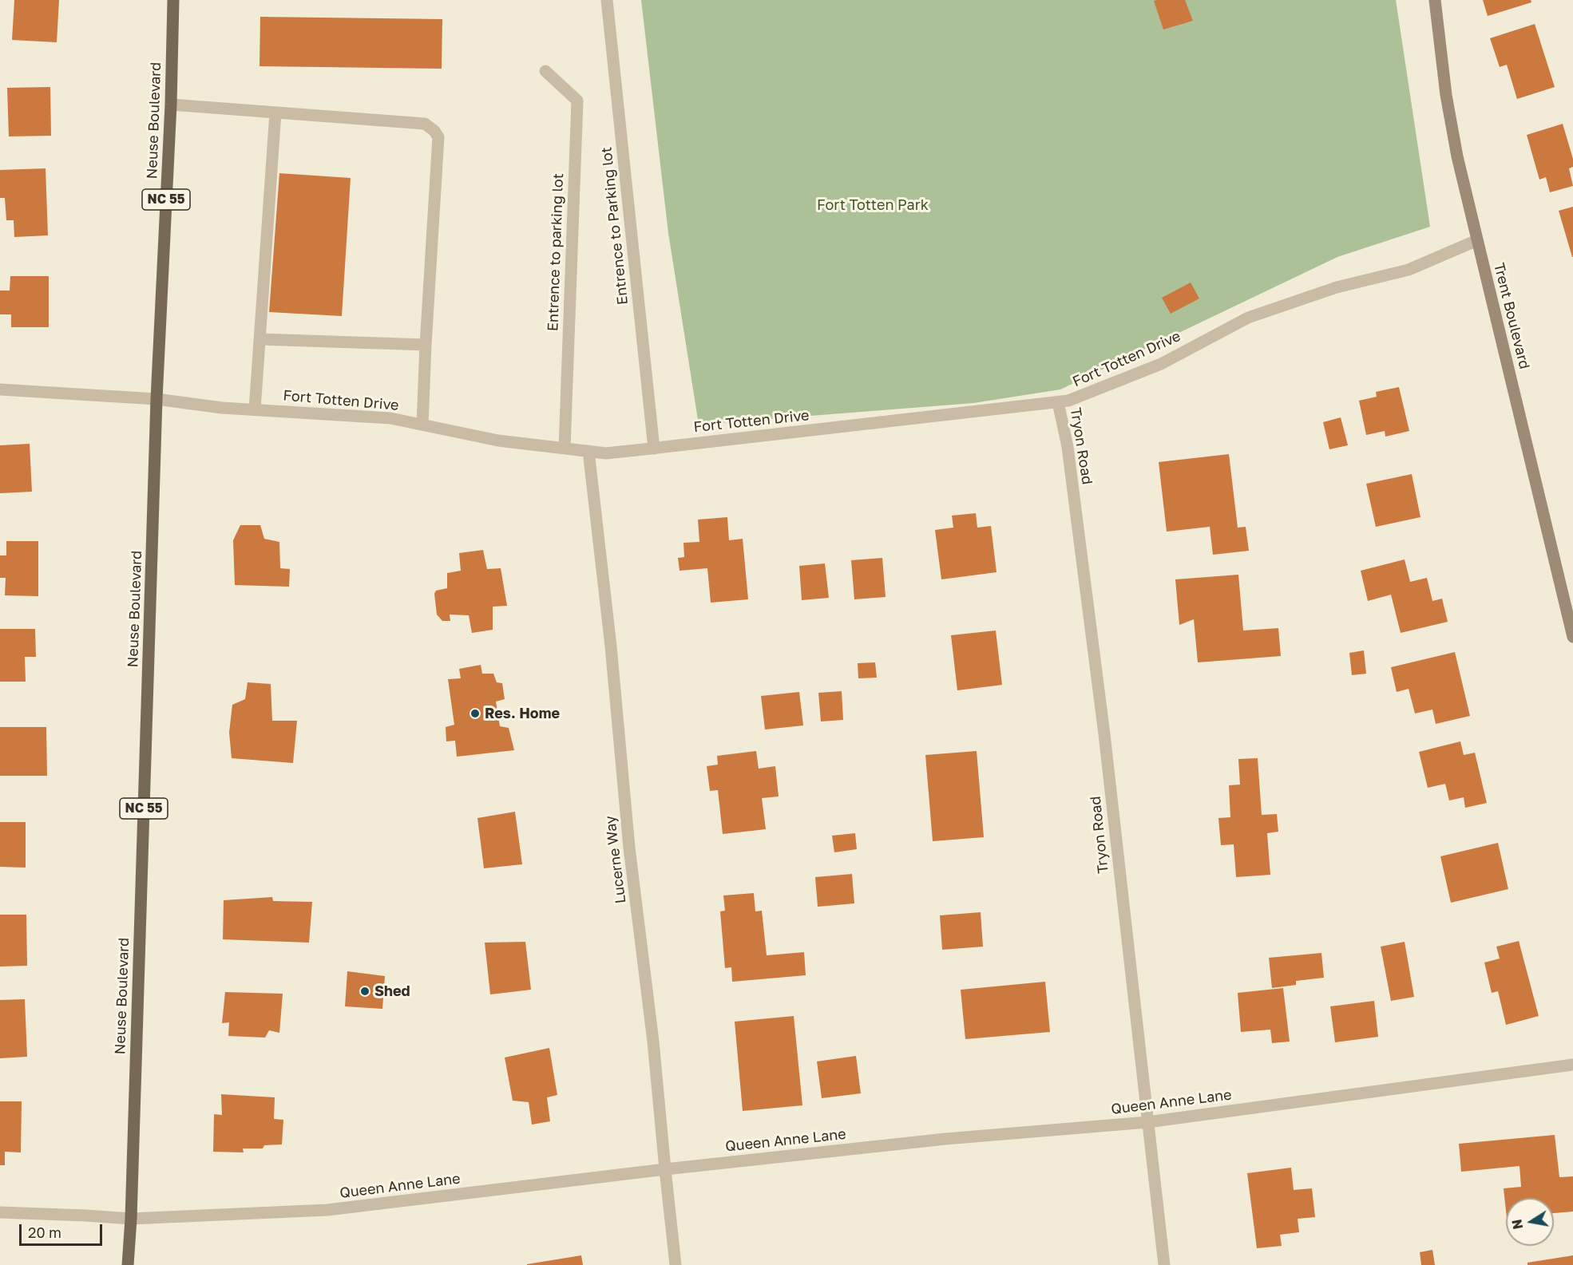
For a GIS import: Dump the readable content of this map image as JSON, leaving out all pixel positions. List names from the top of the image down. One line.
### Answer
{"streets":{"main road":["Neuse Boulevard","NC 55"],"street":["Entrence to Parking lot","Entrence to parking lot","Trent Boulevard","Fort Totten Drive","Tryon Road","Lucerne Way","Queen Anne Lane"]},"crossings":[["Neuse Boulevard","Fort Totten Drive"],["Neuse Boulevard","Queen Anne Lane"],["Entrence to Parking lot","Fort Totten Drive"],["Entrence to parking lot","Fort Totten Drive"],["Trent Boulevard","Fort Totten Drive"],["Fort Totten Drive","Tryon Road"],["Fort Totten Drive","Lucerne Way"],["Tryon Road","Queen Anne Lane"],["Lucerne Way","Queen Anne Lane"]],"parks":["Fort Totten Park"],"places":["Res. Home","Shed"],"scale_bar":"20 m","north":"left"}
